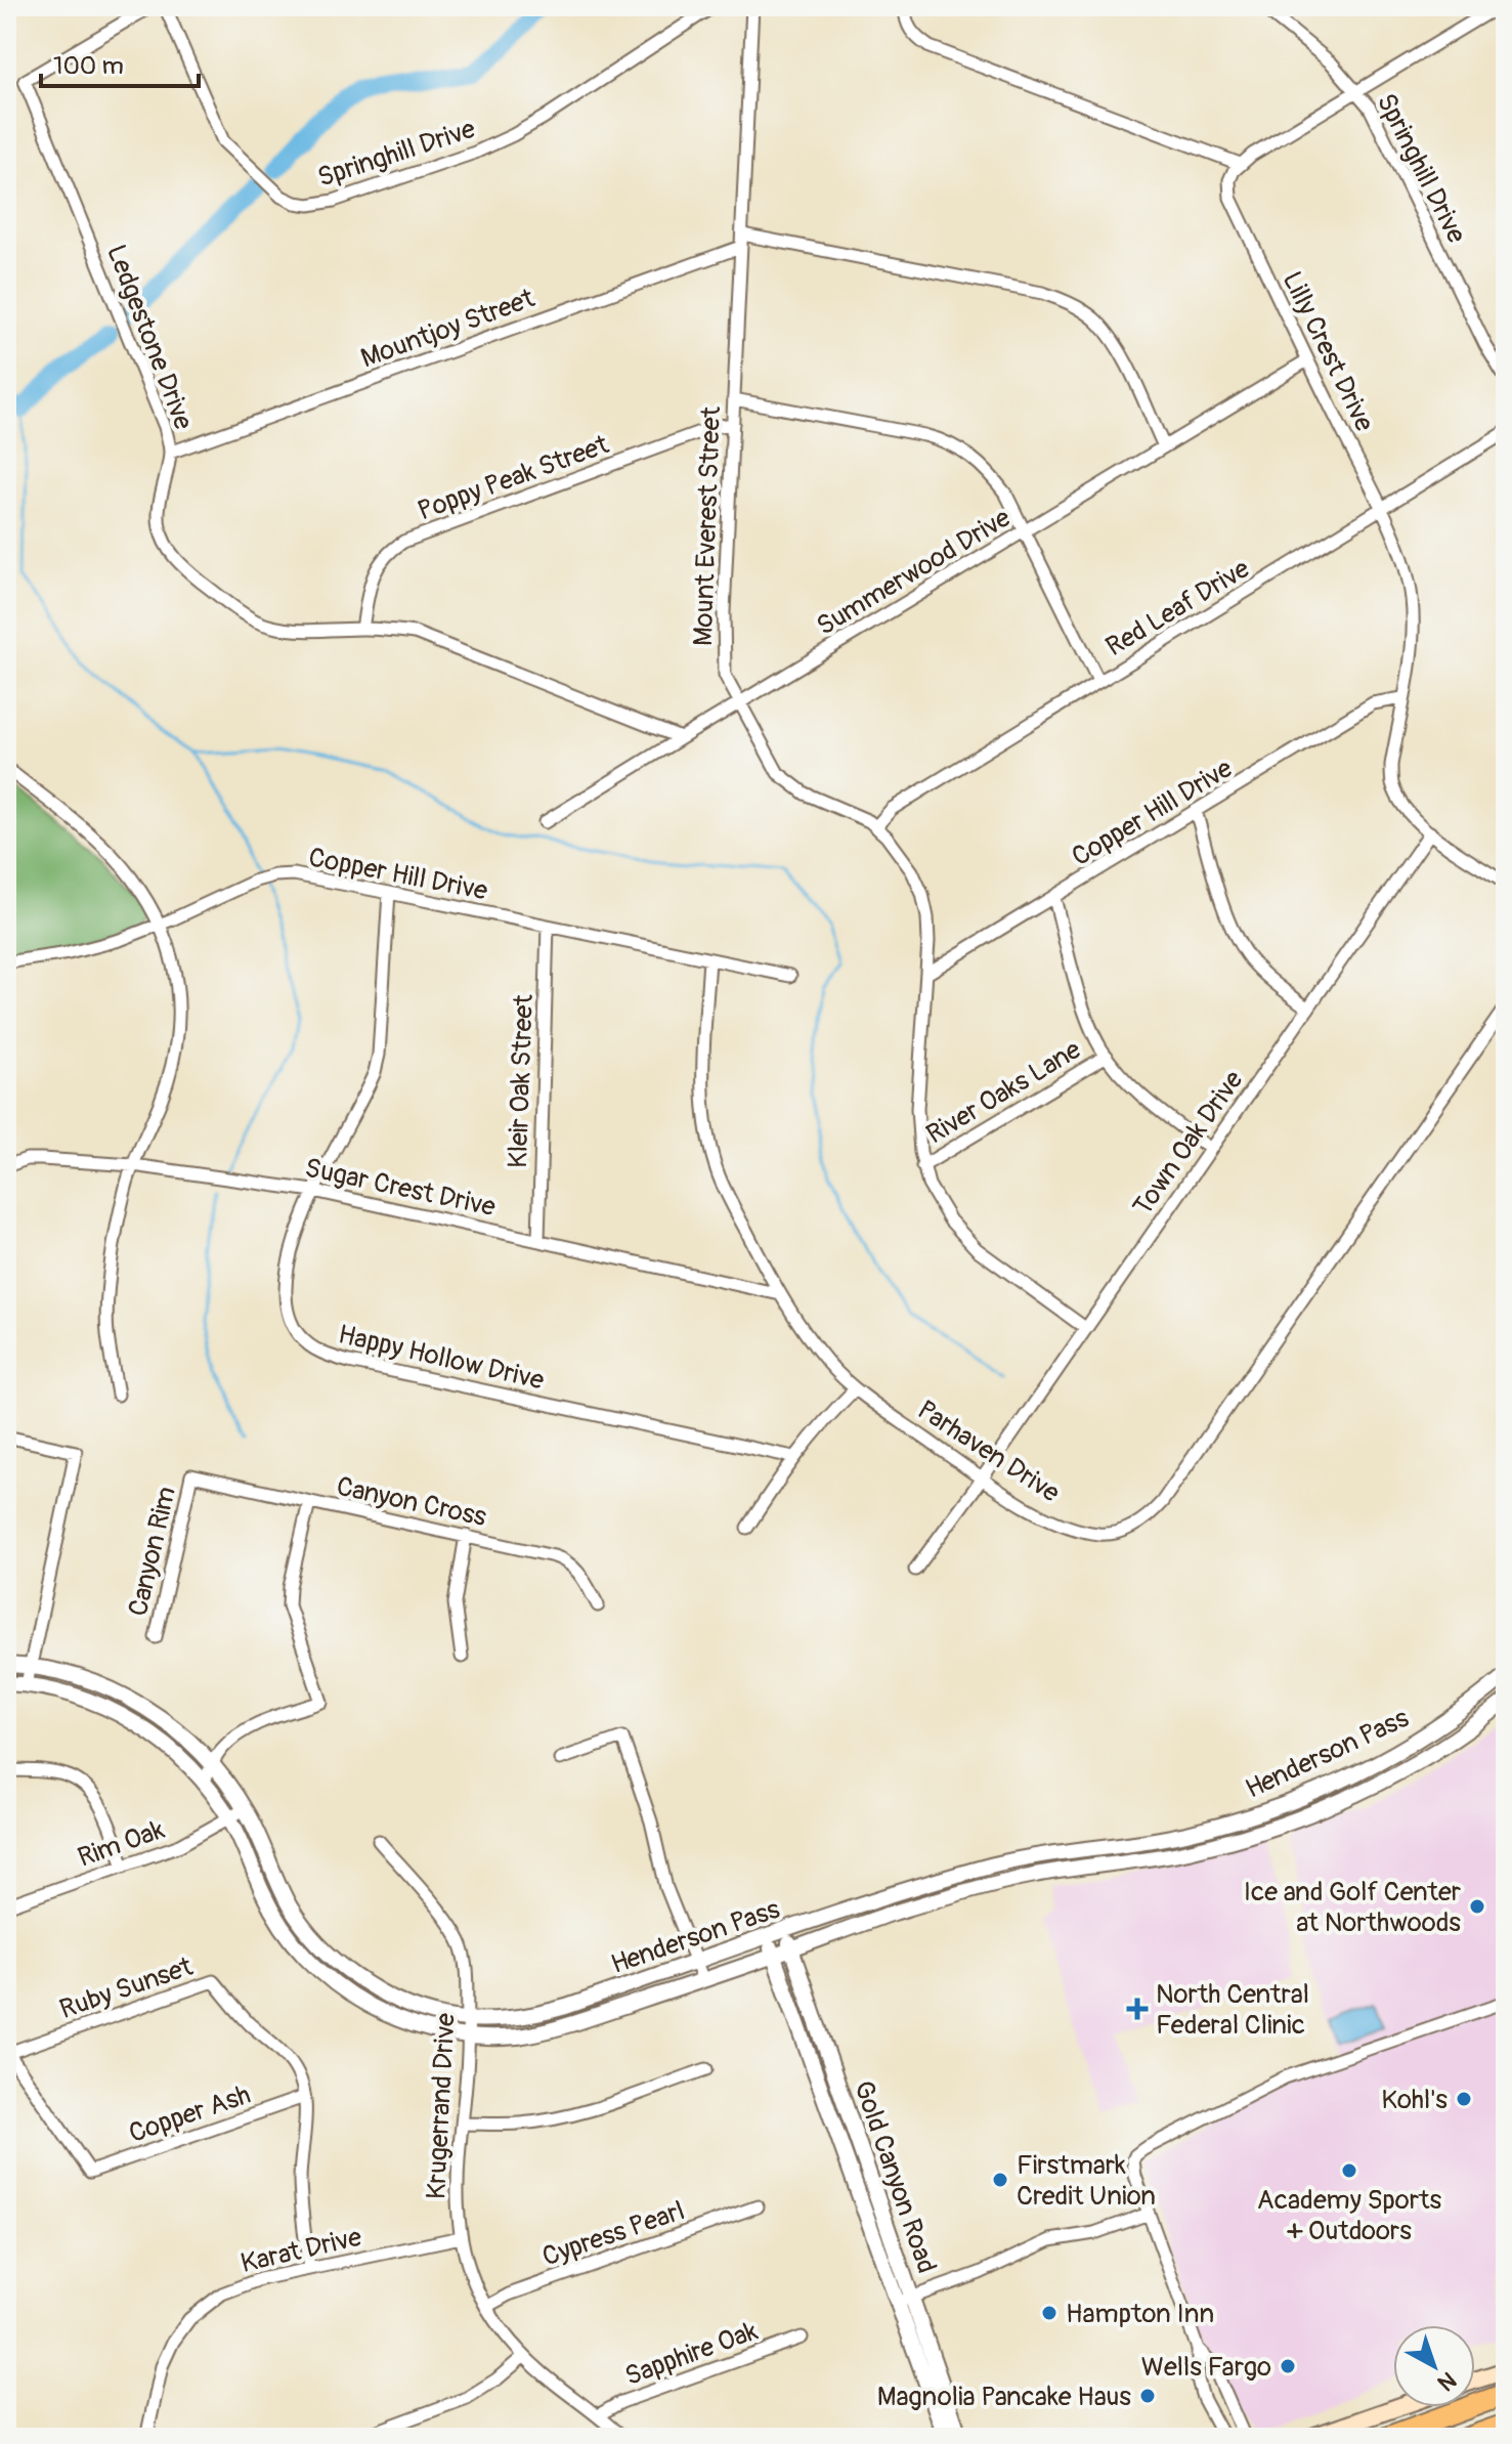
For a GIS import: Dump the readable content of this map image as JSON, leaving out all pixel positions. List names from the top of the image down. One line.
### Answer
{"streets":{"street":["Springhill Drive","Mountjoy Street","Ledgestone Drive","Lilly Crest Drive","Poppy Peak Street","Mount Everest Street","Summerwood Drive","Red Leaf Drive","Copper Hill Drive","Kleir Oak Street","River Oaks Lane","Town Oak Drive","Sugar Crest Drive","Happy Hollow Drive","Parhaven Drive","Canyon Cross","Canyon Rim","Henderson Pass","Rim Oak","Ruby Sunset","Krugerrand Drive","Copper Ash","Gold Canyon Road","Cypress Pearl","Karat Drive","Sapphire Oak"]},"crossings":[["Mountjoy Street","Ledgestone Drive"],["Mountjoy Street","Mount Everest Street"],["Ledgestone Drive","Poppy Peak Street"],["Ledgestone Drive","Summerwood Drive"],["Lilly Crest Drive","Summerwood Drive"],["Lilly Crest Drive","Red Leaf Drive"],["Lilly Crest Drive","Copper Hill Drive"],["Lilly Crest Drive","Town Oak Drive"],["Poppy Peak Street","Mount Everest Street"],["Mount Everest Street","Summerwood Drive"],["Mount Everest Street","Red Leaf Drive"],["Mount Everest Street","Copper Hill Drive"],["Mount Everest Street","River Oaks Lane"],["Mount Everest Street","Town Oak Drive"],["Copper Hill Drive","Kleir Oak Street"],["Copper Hill Drive","Happy Hollow Drive"],["Copper Hill Drive","Parhaven Drive"],["Kleir Oak Street","Sugar Crest Drive"],["Town Oak Drive","Parhaven Drive"],["Sugar Crest Drive","Happy Hollow Drive"],["Sugar Crest Drive","Parhaven Drive"],["Canyon Cross","Canyon Rim"],["Henderson Pass","Rim Oak"],["Henderson Pass","Krugerrand Drive"],["Henderson Pass","Gold Canyon Road"],["Ruby Sunset","Copper Ash"],["Krugerrand Drive","Cypress Pearl"],["Krugerrand Drive","Karat Drive"],["Krugerrand Drive","Sapphire Oak"]],"places":{"other":["Ice and Golf Center at Northwoods","Kohl's","Academy Sports + Outdoors","Firstmark Credit Union","Hampton Inn","Wells Fargo","Magnolia Pancake Haus"],"health":["North Central Federal Clinic"]},"scale_bar":"100 m","north":"bottom right"}
